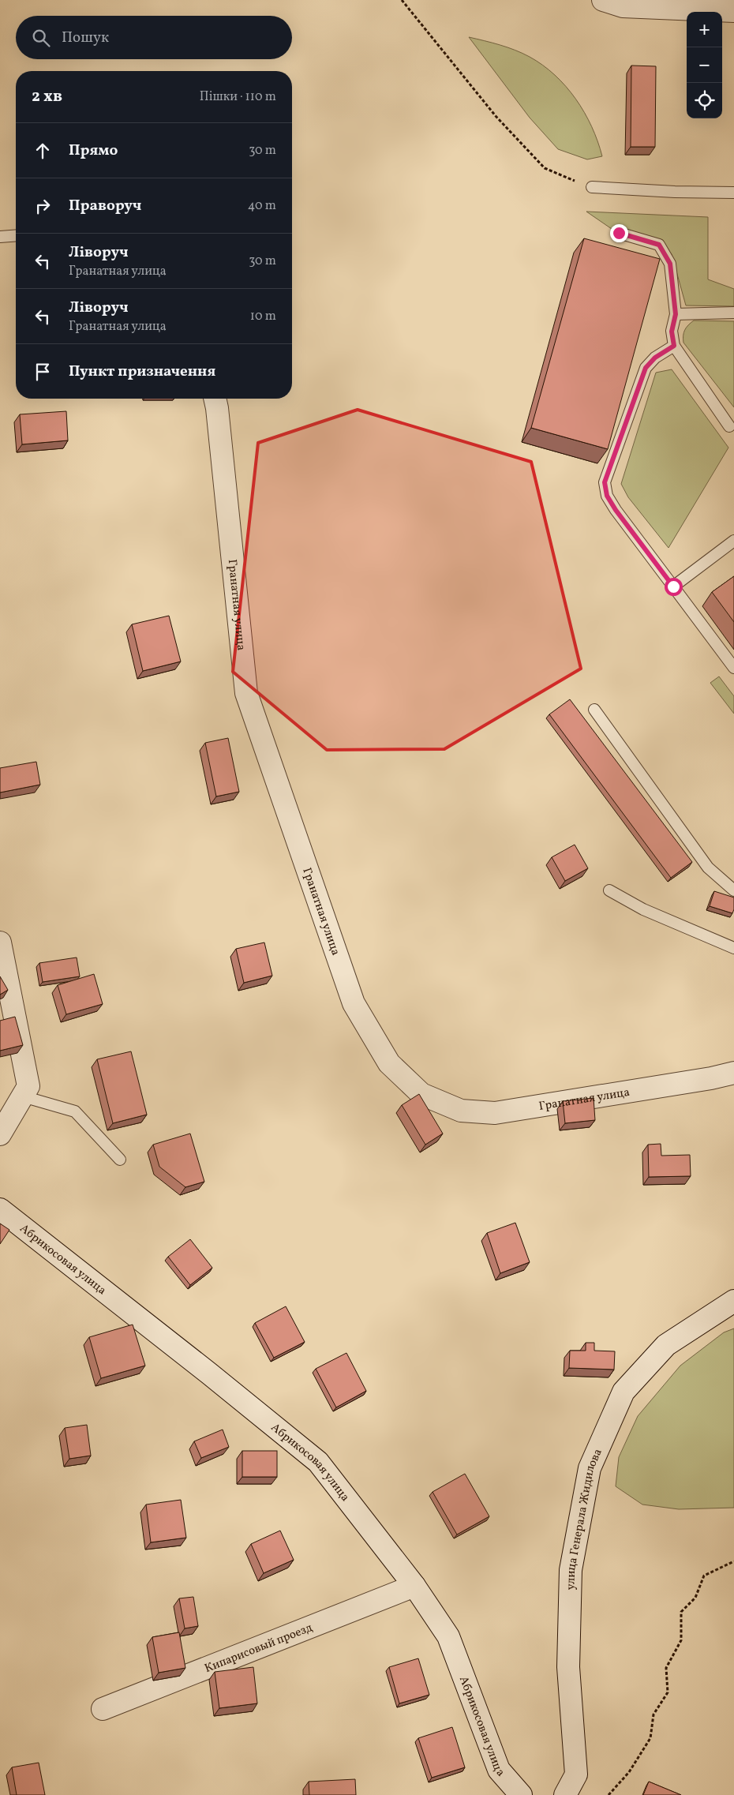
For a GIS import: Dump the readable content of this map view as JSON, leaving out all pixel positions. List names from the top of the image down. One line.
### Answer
{"streets":{"street":["Гранатная улица","Абрикосовая улица","улица Генерала Жидилова","Кипарисовый проезд"]},"crossings":[["Абрикосовая улица","Кипарисовый проезд"]],"page":{"map_buttons":["+","−"],"search":"Пошук","heading":["2 хв","Пішки · 110 m"],"list":[["Прямо","30 m"],["Праворуч","40 m"],["Ліворуч","Гранатная улица","30 m"],["Ліворуч","Гранатная улица","10 m"],"Пункт призначення"]}}
